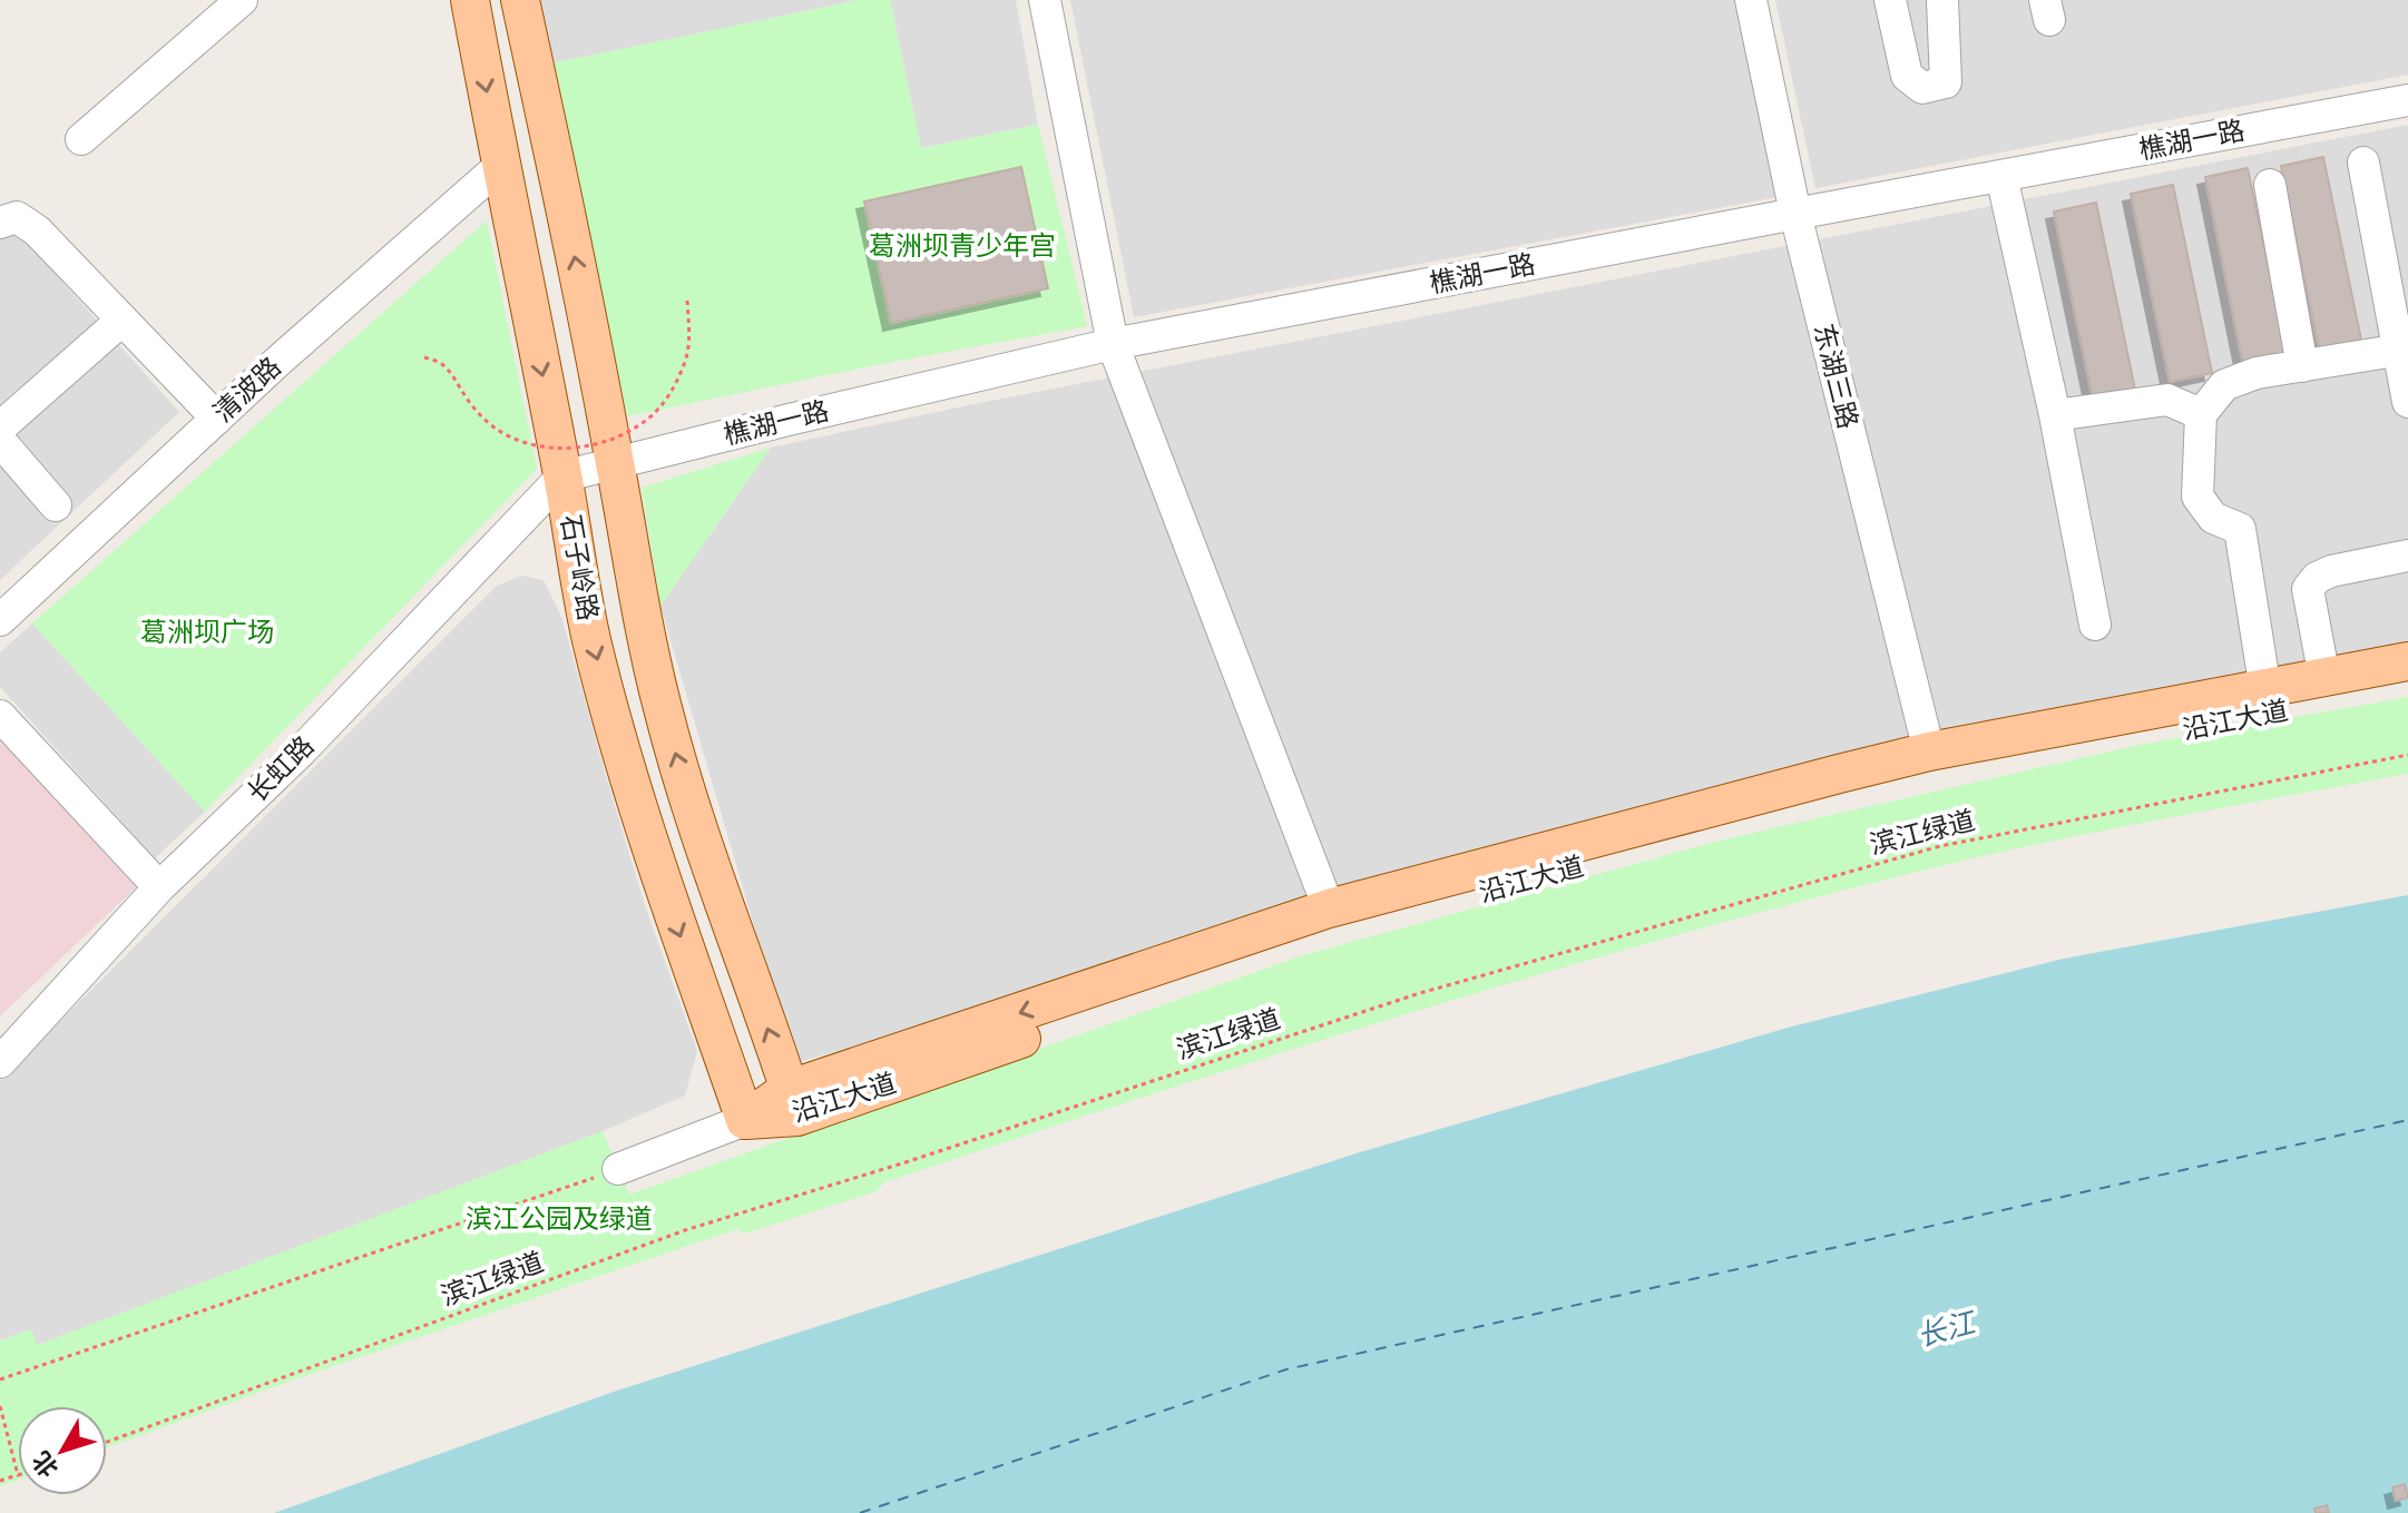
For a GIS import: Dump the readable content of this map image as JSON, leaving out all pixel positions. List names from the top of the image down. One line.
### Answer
{"streets":{"main road":["石子岭路","沿江大道"],"street":["樵湖一路","东湖三路","清波路","长虹路"],"path":["滨江绿道"]},"crossings":[["樵湖一路","东湖三路"],["樵湖一路","石子岭路"],["樵湖一路","长虹路"],["东湖三路","沿江大道"],["清波路","石子岭路"],["石子岭路","沿江大道"],["石子岭路","长虹路"]],"water":["长江"],"parks":["葛洲坝青少年宫","葛洲坝广场","滨江公园及绿道"],"north":"bottom left"}
